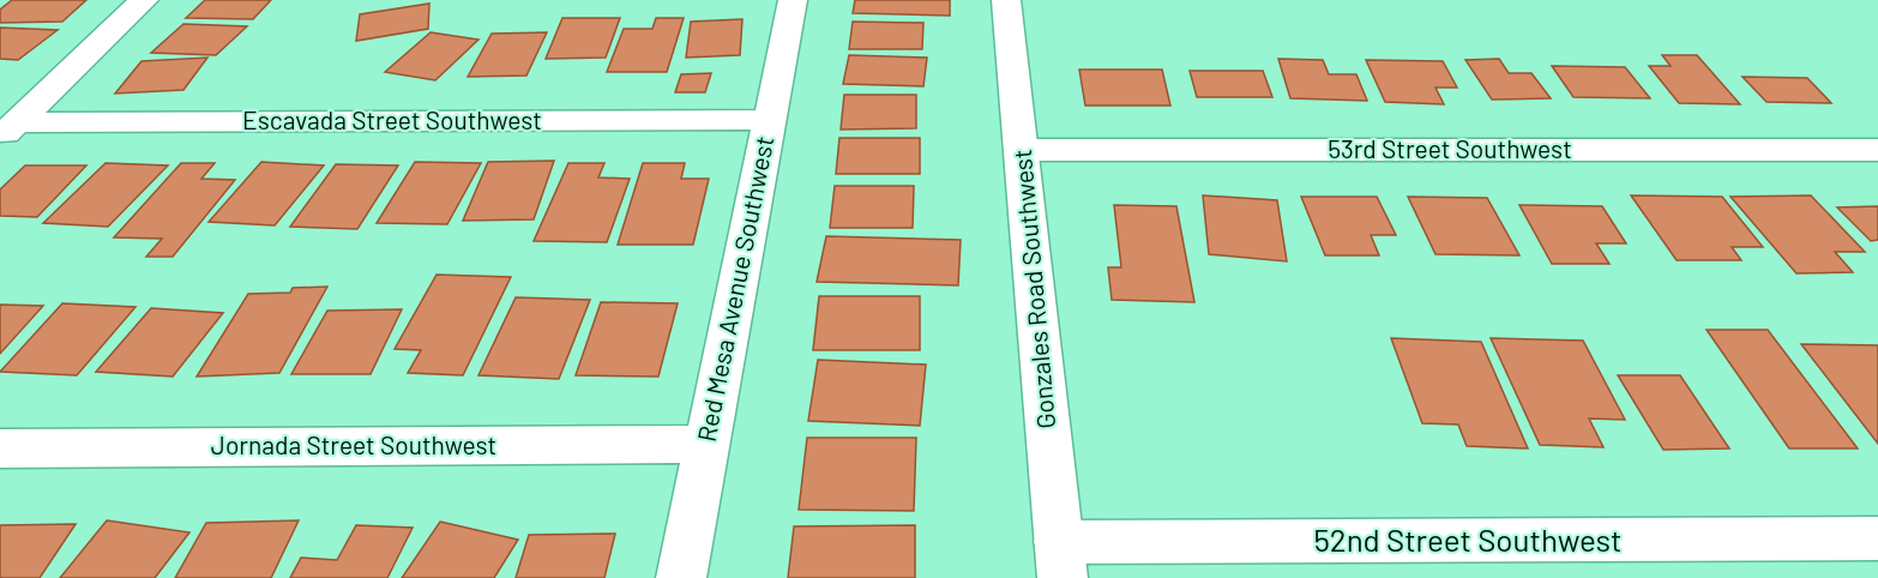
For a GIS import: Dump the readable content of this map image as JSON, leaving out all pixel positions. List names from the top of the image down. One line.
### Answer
{"streets":{"street":["Escavada Street Southwest","53rd Street Southwest","Red Mesa Avenue Southwest","Gonzales Road Southwest","Jornada Street Southwest","52nd Street Southwest"]},"crossings":[["Escavada Street Southwest","Red Mesa Avenue Southwest"],["53rd Street Southwest","Gonzales Road Southwest"],["Red Mesa Avenue Southwest","Jornada Street Southwest"],["Gonzales Road Southwest","52nd Street Southwest"]]}
